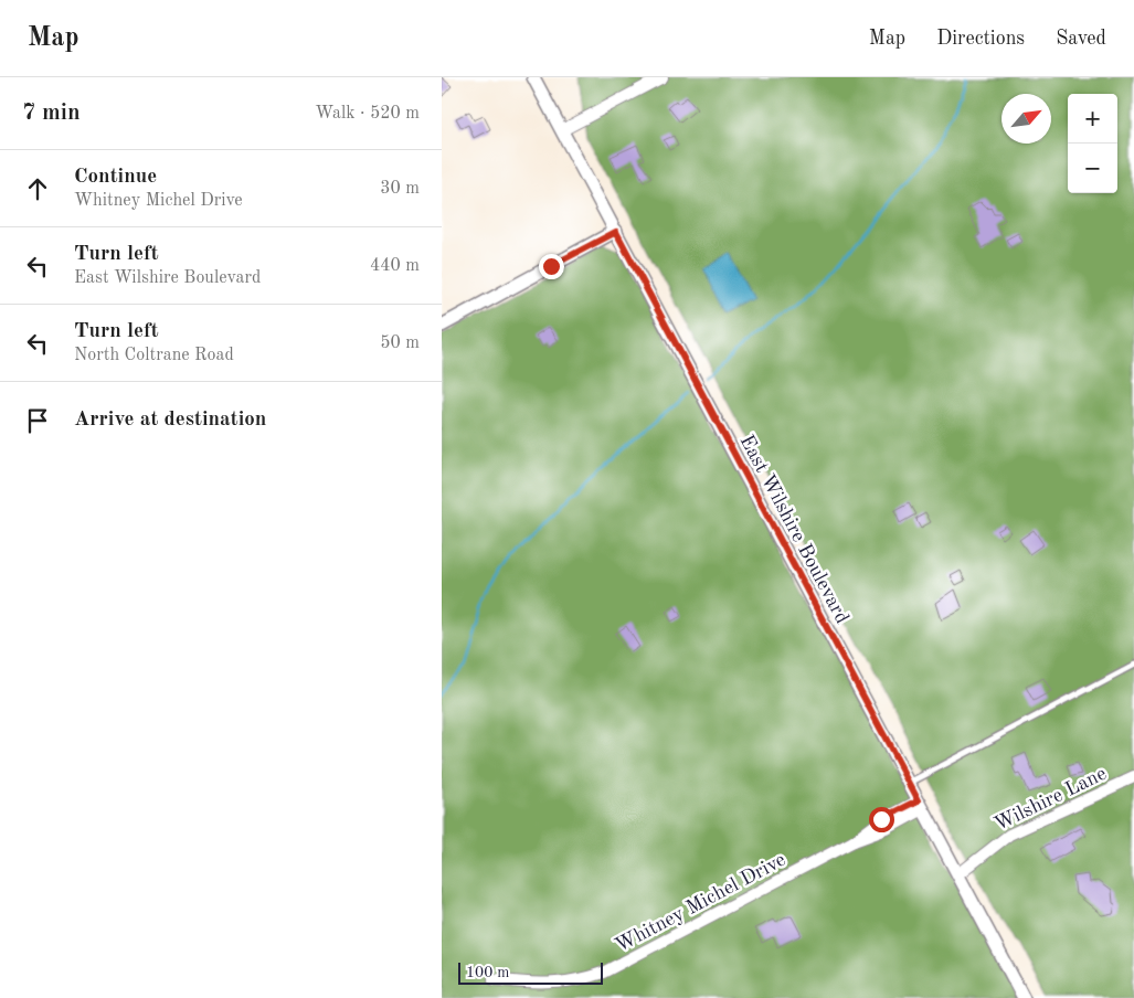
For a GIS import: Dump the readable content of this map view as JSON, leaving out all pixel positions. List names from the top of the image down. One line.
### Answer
{"streets":{"street":["East Wilshire Boulevard","Wilshire Lane","Whitney Michel Drive"]},"crossings":[["East Wilshire Boulevard","Wilshire Lane"],["East Wilshire Boulevard","Whitney Michel Drive"]],"scale_bar":"100 m","north":"top right","page":{"header":"Map","nav":["Map","Directions","Saved"],"heading":["7 min","Walk · 520 m"],"map_buttons":["+","−"],"list":[["Continue","Whitney Michel Drive","30 m"],["Turn left","East Wilshire Boulevard","440 m"],["Turn left","North Coltrane Road","50 m"],"Arrive at destination"],"scale":"100 m"}}
